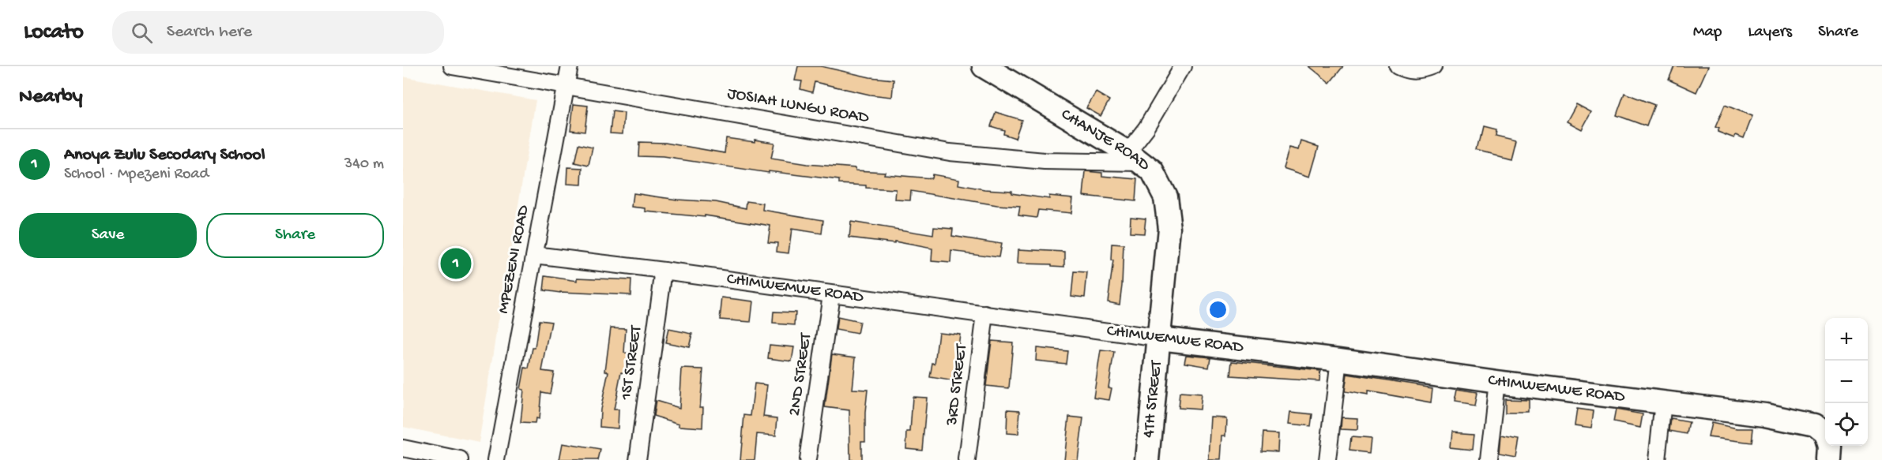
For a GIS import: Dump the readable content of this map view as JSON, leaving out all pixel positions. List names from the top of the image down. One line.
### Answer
{"streets":{"street":["JOSIAH LUNGU ROAD","CHANJE ROAD","MPEZENI ROAD","CHIMWEMWE ROAD","1ST STREET","2ND STREET","3RD STREET","4TH STREET"]},"crossings":[["JOSIAH LUNGU ROAD","CHANJE ROAD"],["JOSIAH LUNGU ROAD","MPEZENI ROAD"],["CHANJE ROAD","CHIMWEMWE ROAD"],["CHANJE ROAD","4TH STREET"],["MPEZENI ROAD","CHIMWEMWE ROAD"],["CHIMWEMWE ROAD","1ST STREET"],["CHIMWEMWE ROAD","2ND STREET"],["CHIMWEMWE ROAD","3RD STREET"],["CHIMWEMWE ROAD","4TH STREET"]],"page":{"header":"Locato","search":"Search here","nav":["Map","Layers","Share"],"heading":"Nearby","list":[{"mark":"1","name":"Anoya Zulu Secodary School","note":"School · Mpezeni Road","value":"340 m"}],"buttons":["Save","Share"],"pins":"1","map_buttons":["+","−"]}}
